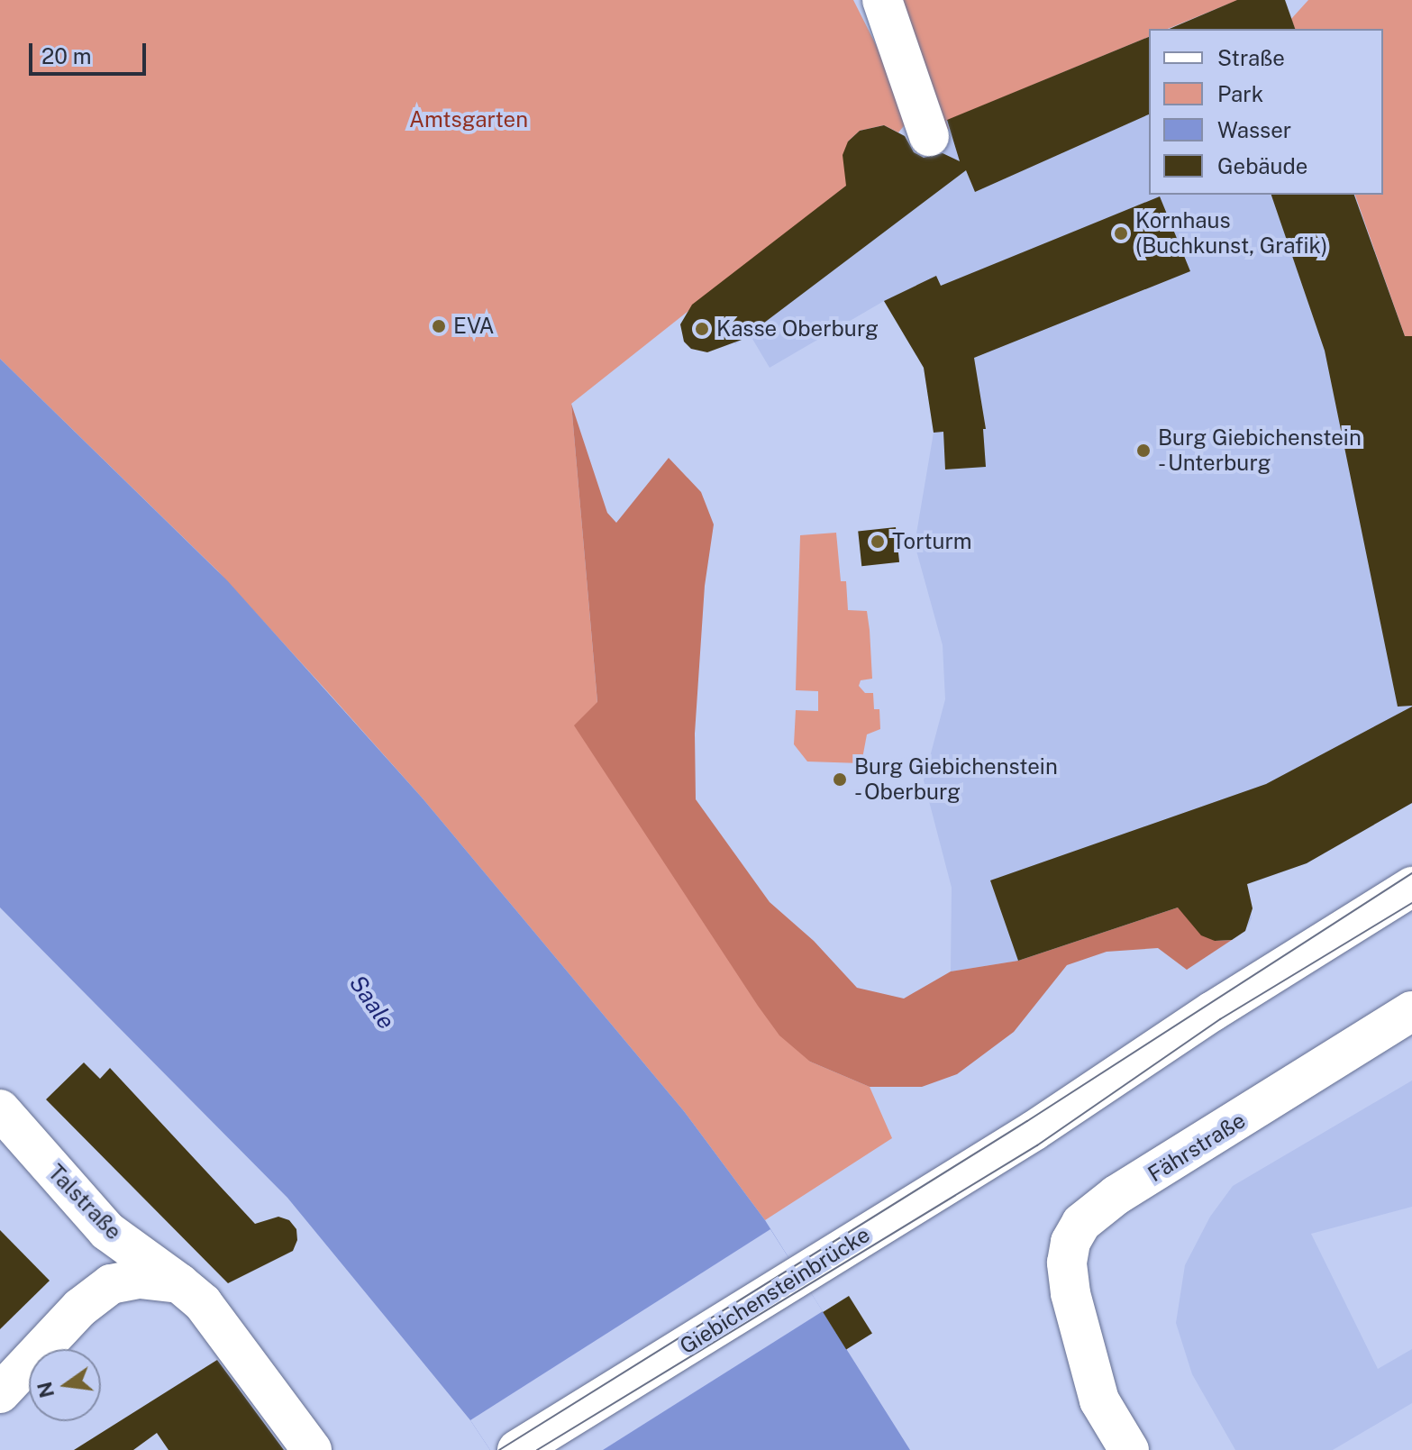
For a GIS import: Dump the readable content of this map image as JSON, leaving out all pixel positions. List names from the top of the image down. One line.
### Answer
{"streets":{"street":["Fährstraße","Talstraße","Giebichensteinbrücke"]},"water":["Saale"],"parks":["Amtsgarten"],"places":["Kornhaus (Buchkunst, Grafik)","EVA","Kasse Oberburg","Burg Giebichenstein - Unterburg","Torturm","Burg Giebichenstein - Oberburg"],"legend":["Straße","Park","Wasser","Gebäude"],"scale_bar":"20 m","north":"left"}
